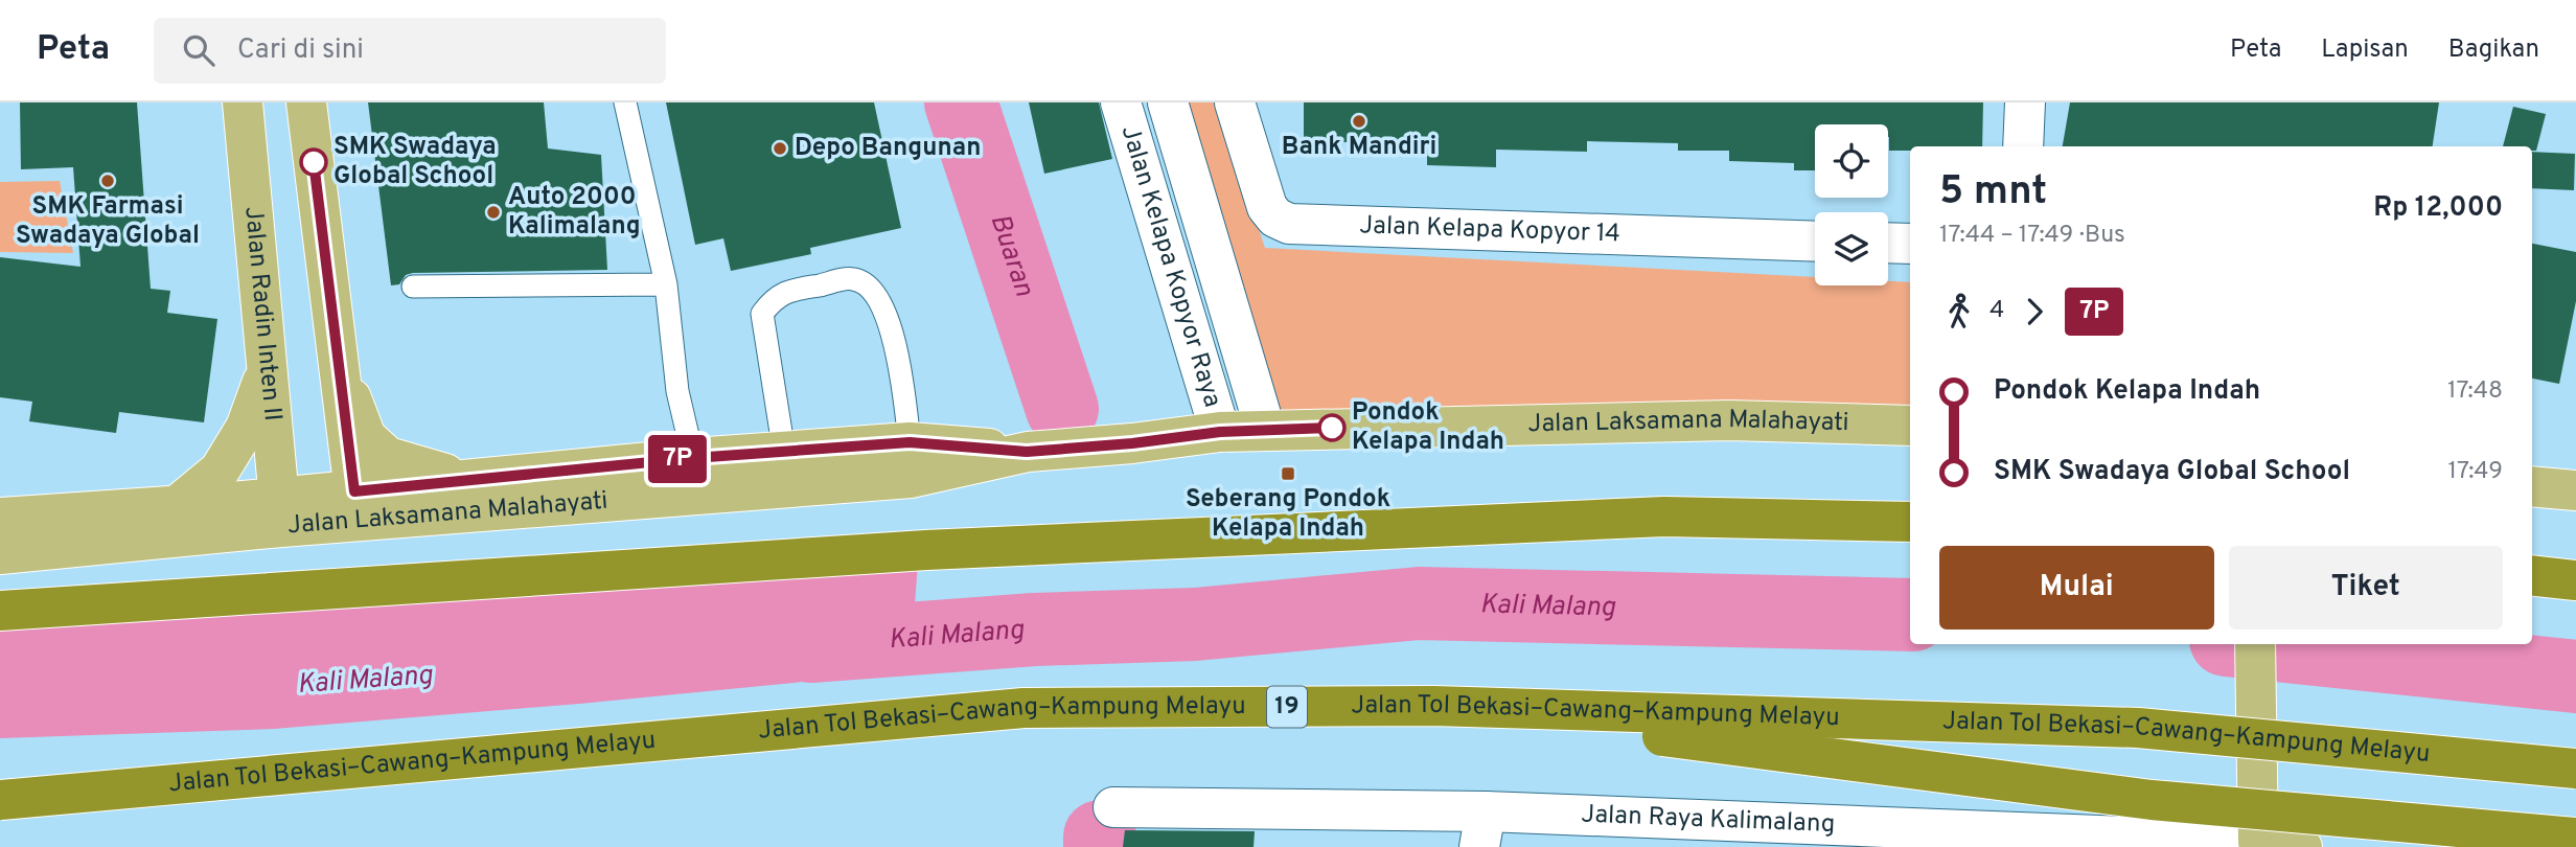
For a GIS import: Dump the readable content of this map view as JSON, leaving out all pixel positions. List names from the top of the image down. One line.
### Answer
{"streets":{"highway":["19","Jalan Tol Bekasi–Cawang–Kampung Melayu"],"main road":["Jalan Radin Inten II","Jalan Laksamana Malahayati","Jalan Raya Kalimalang"],"street":["Jalan Kelapa Kopyor 14","Jalan Kelapa Kopyor Raya"]},"crossings":[["Jalan Kelapa Kopyor Raya","Jalan Laksamana Malahayati"],["Jalan Radin Inten II","Jalan Laksamana Malahayati"]],"water":["Buaran","Kali Malang"],"places":{"other":["Bank Mandiri","Depo Bangunan","SMK Swadaya Global School","SMK Farmasi Swadaya Global","Auto 2000 Kalimalang","Pondok Kelapa Indah"],"transit":["Seberang Pondok Kelapa Indah"]},"lines":["bus line 7P"],"page":{"header":"Peta","search":"Cari di sini","nav":["Peta","Lapisan","Bagikan"],"on_map":"7P","heading":["5 mnt","17:44 – 17:49 · Bus","Rp 12,000"],"legs":["4","7P"],"list":[{"name":"Pondok Kelapa Indah","value":"17:48"},{"name":"SMK Swadaya Global School","value":"17:49"}],"buttons":["Mulai","Tiket"]}}
